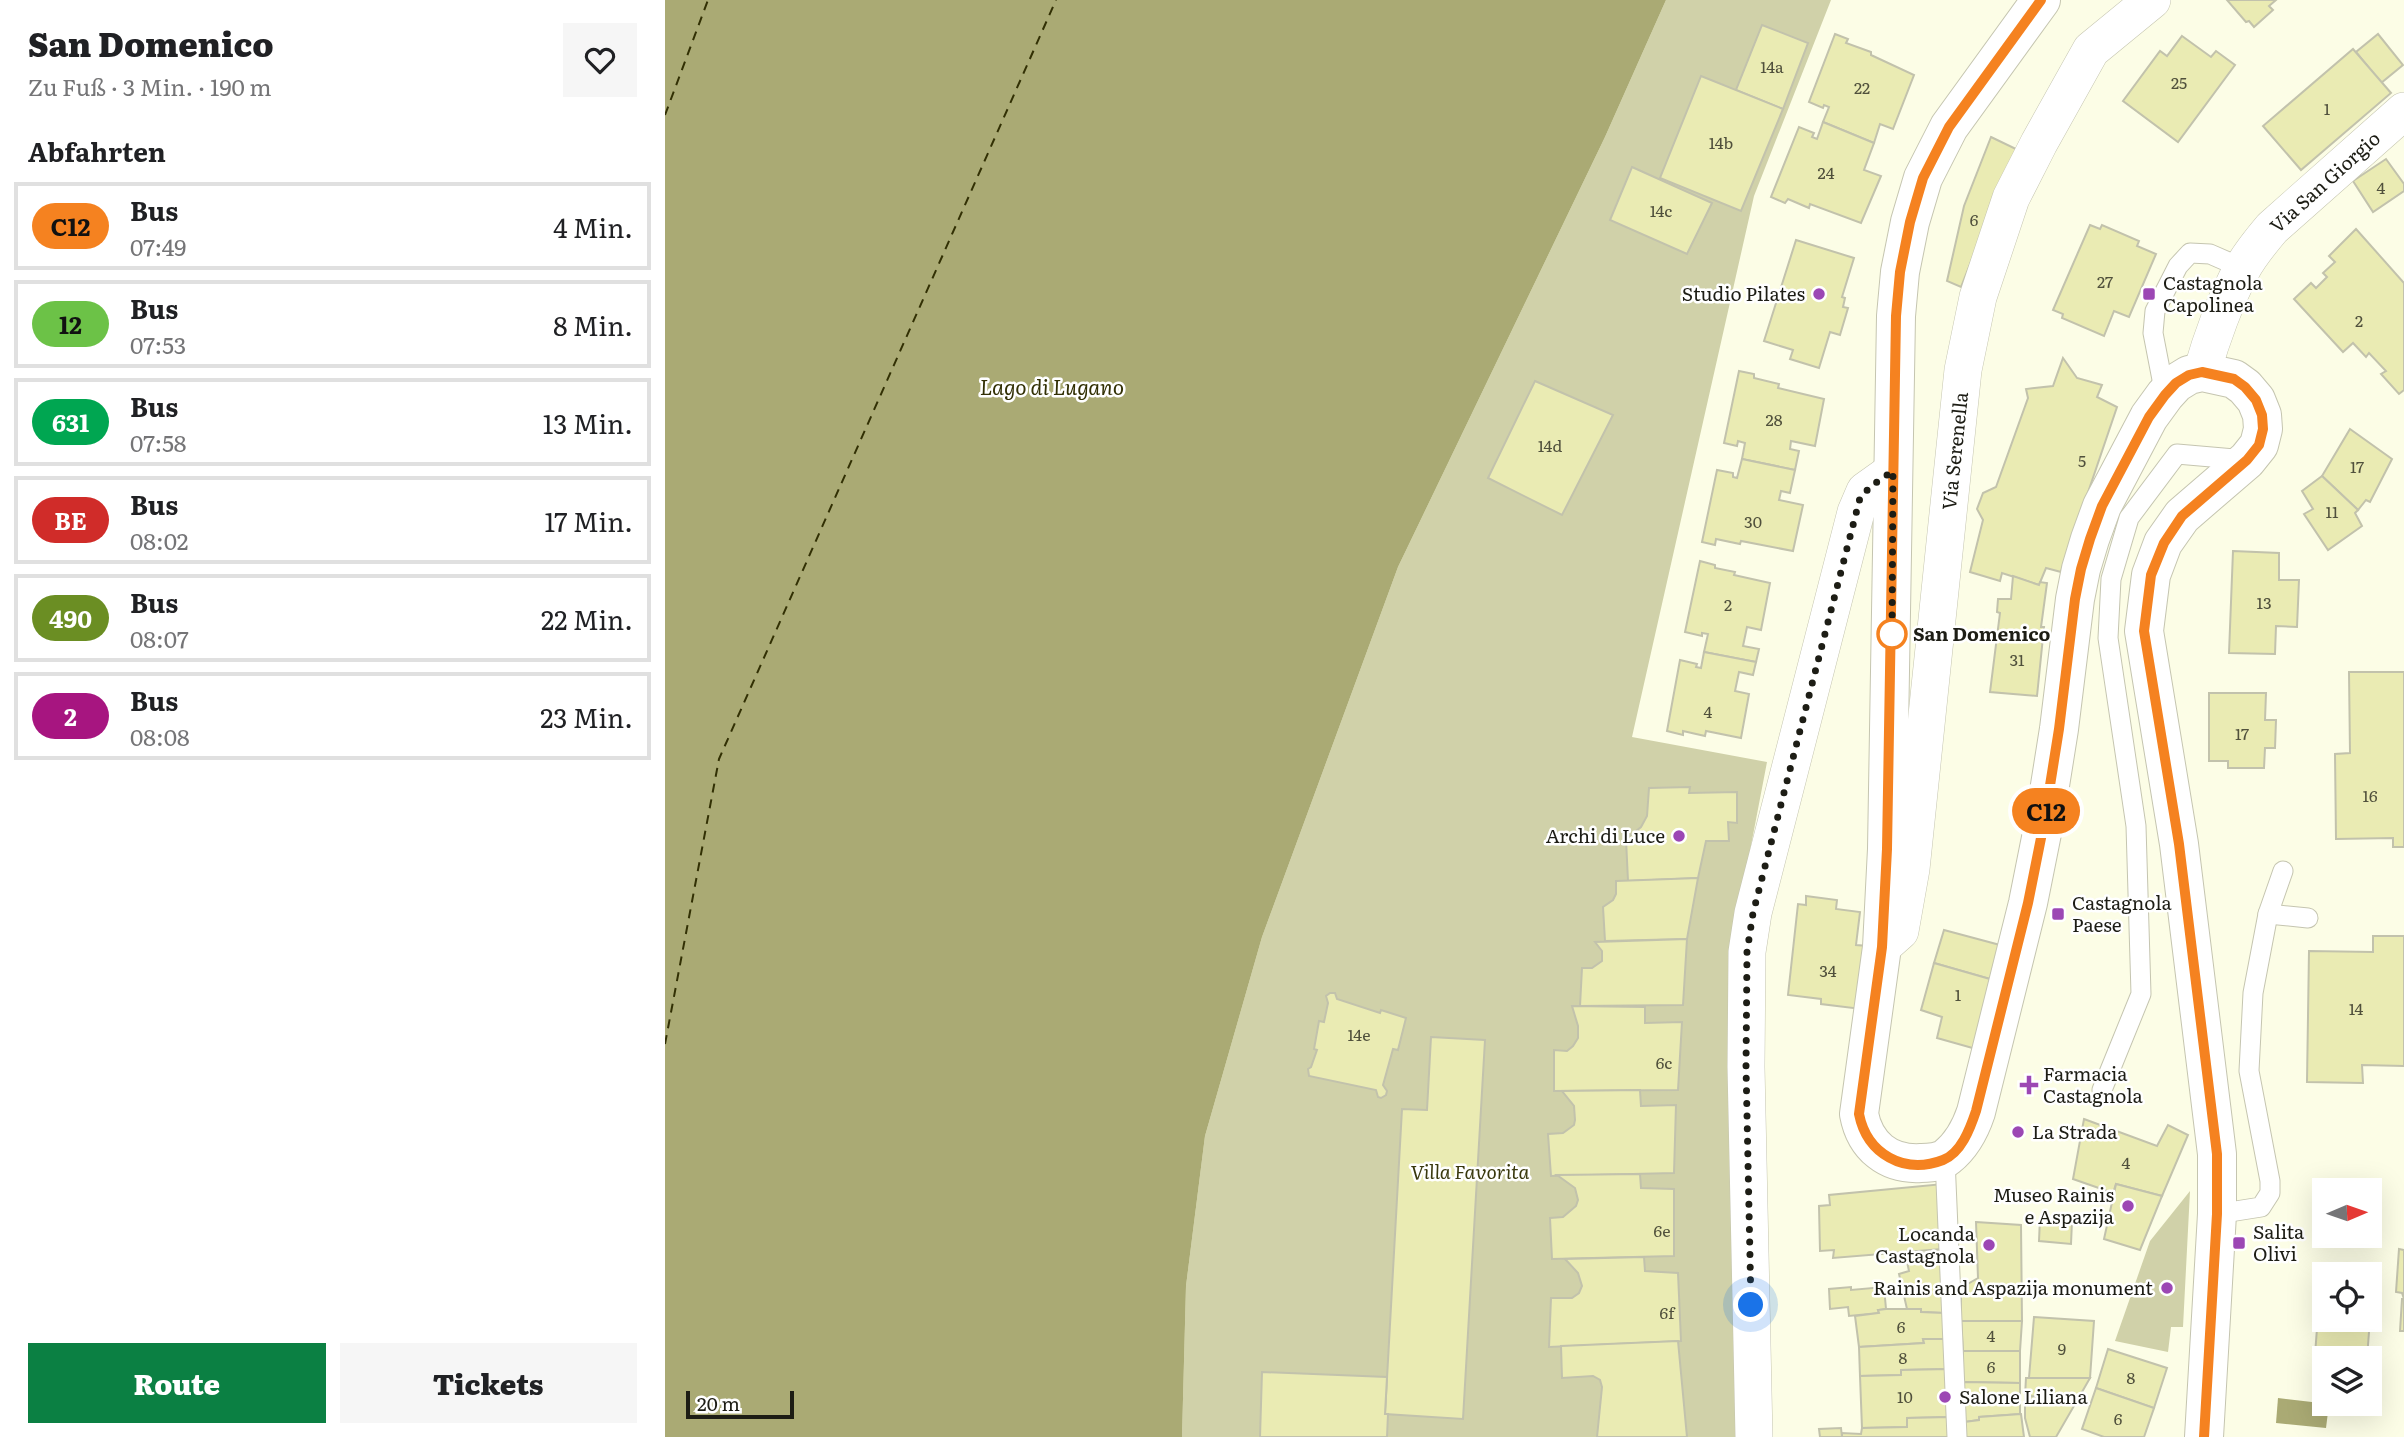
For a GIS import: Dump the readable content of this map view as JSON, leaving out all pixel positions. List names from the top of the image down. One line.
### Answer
{"streets":{"street":["Via San Giorgio","Via Serenella"]},"water":["Lago di Lugano"],"parks":["Villa Favorita"],"places":{"other":["Studio Pilates","San Domenico","Archi di Luce","La Strada","Museo Rainis e Aspazija","Locanda Castagnola","Rainis and Aspazija monument","Salone Liliana"],"transit":["Castagnola Capolinea","Castagnola Paese","Salita Olivi"],"health":["Farmacia Castagnola"]},"lines":["bus line C12"],"house_numbers":["14a","25","22","1","14b","24","4","14c","6","27","2","28","14d","5","17","11","30","13","2","31","4","17","16","34","1","14","14e","6c","4","6e","6f","6","4","9","8","6","8","10","6"],"scale_bar":"20 m","north":"right","page":{"heading":[["San Domenico","Zu Fuß · 3 Min. · 190 m"],"Abfahrten"],"on_map":"C12","list":[{"mark":"C12","name":"Bus","note":"07:49","value":"4 Min."},{"mark":"12","name":"Bus","note":"07:53","value":"8 Min."},{"mark":"631","name":"Bus","note":"07:58","value":"13 Min."},{"mark":"BE","name":"Bus","note":"08:02","value":"17 Min."},{"mark":"490","name":"Bus","note":"08:07","value":"22 Min."},{"mark":"2","name":"Bus","note":"08:08","value":"23 Min."}],"buttons":["Route","Tickets"],"scale":"20 m"}}
